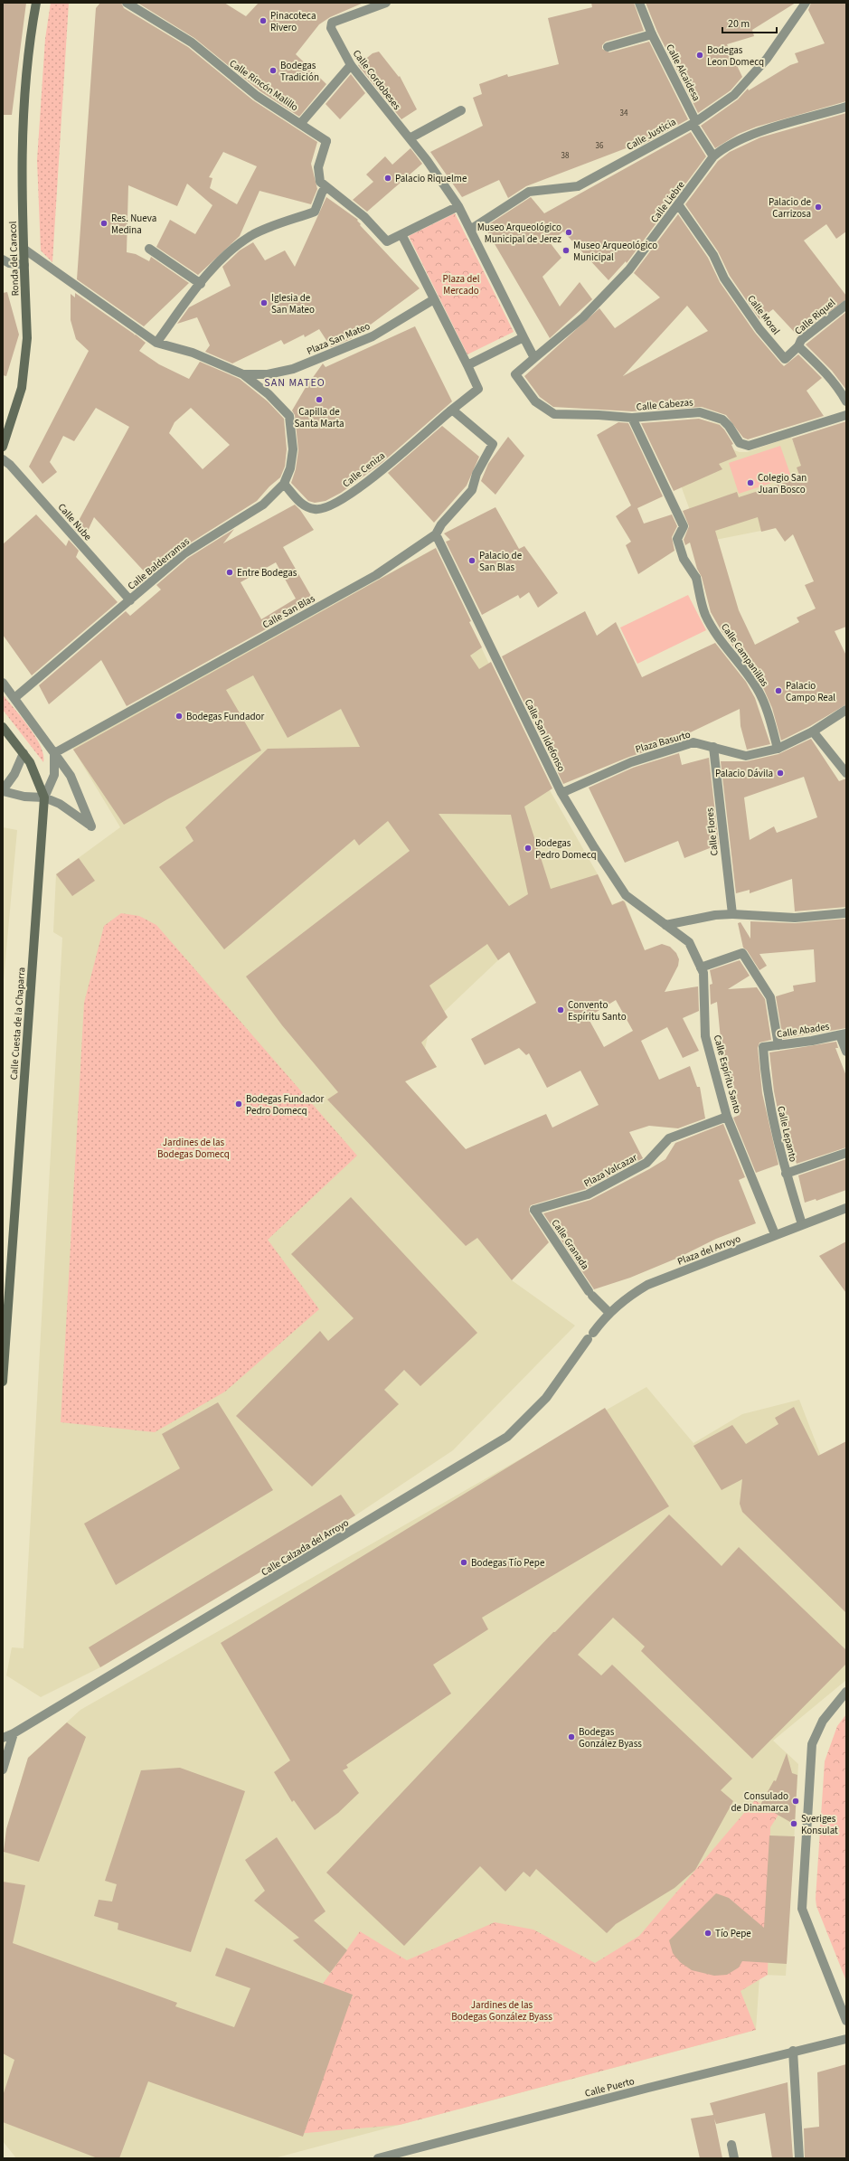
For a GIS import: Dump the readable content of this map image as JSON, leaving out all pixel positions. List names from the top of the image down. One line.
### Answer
{"streets":{"main road":["Ronda del Caracol","Calle Cuesta de la Chaparra"],"street":["Calle Alcaidesa","Calle Cordobeses","Calle Rincón Malillo","Calle Justicia","Calle Liebre","Calle Moral","Calle Riquel","Plaza San Mateo","Calle Cabezas","Calle Ceniza","Calle Nube","Calle Balderramas","Calle San Blas","Calle Campanillas","Calle San Ildefonso","Plaza Basurto","Calle Flores","Calle Abades","Calle Espíritu Santo","Calle Lepanto","Plaza Valcazar","Calle Granada","Plaza del Arroyo","Calle Calzada del Arroyo","Calle Puerto"]},"crossings":[["Calle Alcaidesa","Calle Justicia"],["Calle Alcaidesa","Calle Liebre"],["Calle Liebre","Calle Moral"],["Calle Liebre","Calle Cabezas"],["Ronda del Caracol","Plaza San Mateo"],["Calle Moral","Calle Riquel"],["Plaza San Mateo","Calle Balderramas"],["Calle Cabezas","Calle Campanillas"],["Calle Ceniza","Calle Balderramas"],["Calle Ceniza","Calle San Blas"],["Calle Nube","Calle Balderramas"],["Calle San Blas","Calle San Ildefonso"],["Calle Campanillas","Plaza Basurto"],["Calle San Ildefonso","Plaza Basurto"],["Calle San Ildefonso","Calle Espíritu Santo"],["Plaza Basurto","Calle Flores"],["Calle Abades","Calle Lepanto"],["Calle Espíritu Santo","Plaza Valcazar"],["Calle Espíritu Santo","Plaza del Arroyo"],["Calle Lepanto","Plaza del Arroyo"],["Plaza Valcazar","Calle Granada"],["Calle Granada","Plaza del Arroyo"],["Plaza del Arroyo","Calle Calzada del Arroyo"]],"districts":["SAN MATEO"],"parks":["Plaza del Mercado","Jardines de las Bodegas Domecq","Jardines de las Bodegas González Byass"],"places":["Pinacoteca Rivero","Bodegas Leon Domecq","Bodegas Tradición","Palacio Riquelme","Palacio de Carrizosa","Res. Nueva Medina","Museo Arqueológico Municipal de Jerez","Museo Arqueológico Municipal","Iglesia de San Mateo","Capilla de Santa Marta","Colegio San Juan Bosco","Palacio de San Blas","Entre Bodegas","Palacio Campo Real","Bodegas Fundador","Palacio Dávila","Bodegas Pedro Domecq","Convento Espíritu Santo","Bodegas Fundador Pedro Domecq","Bodegas Tío Pepe","Bodegas González Byass","Consulado de Dinamarca","Sveriges Konsulat","Tío Pepe"],"house_numbers":["34","36","38"],"scale_bar":"20 m"}
